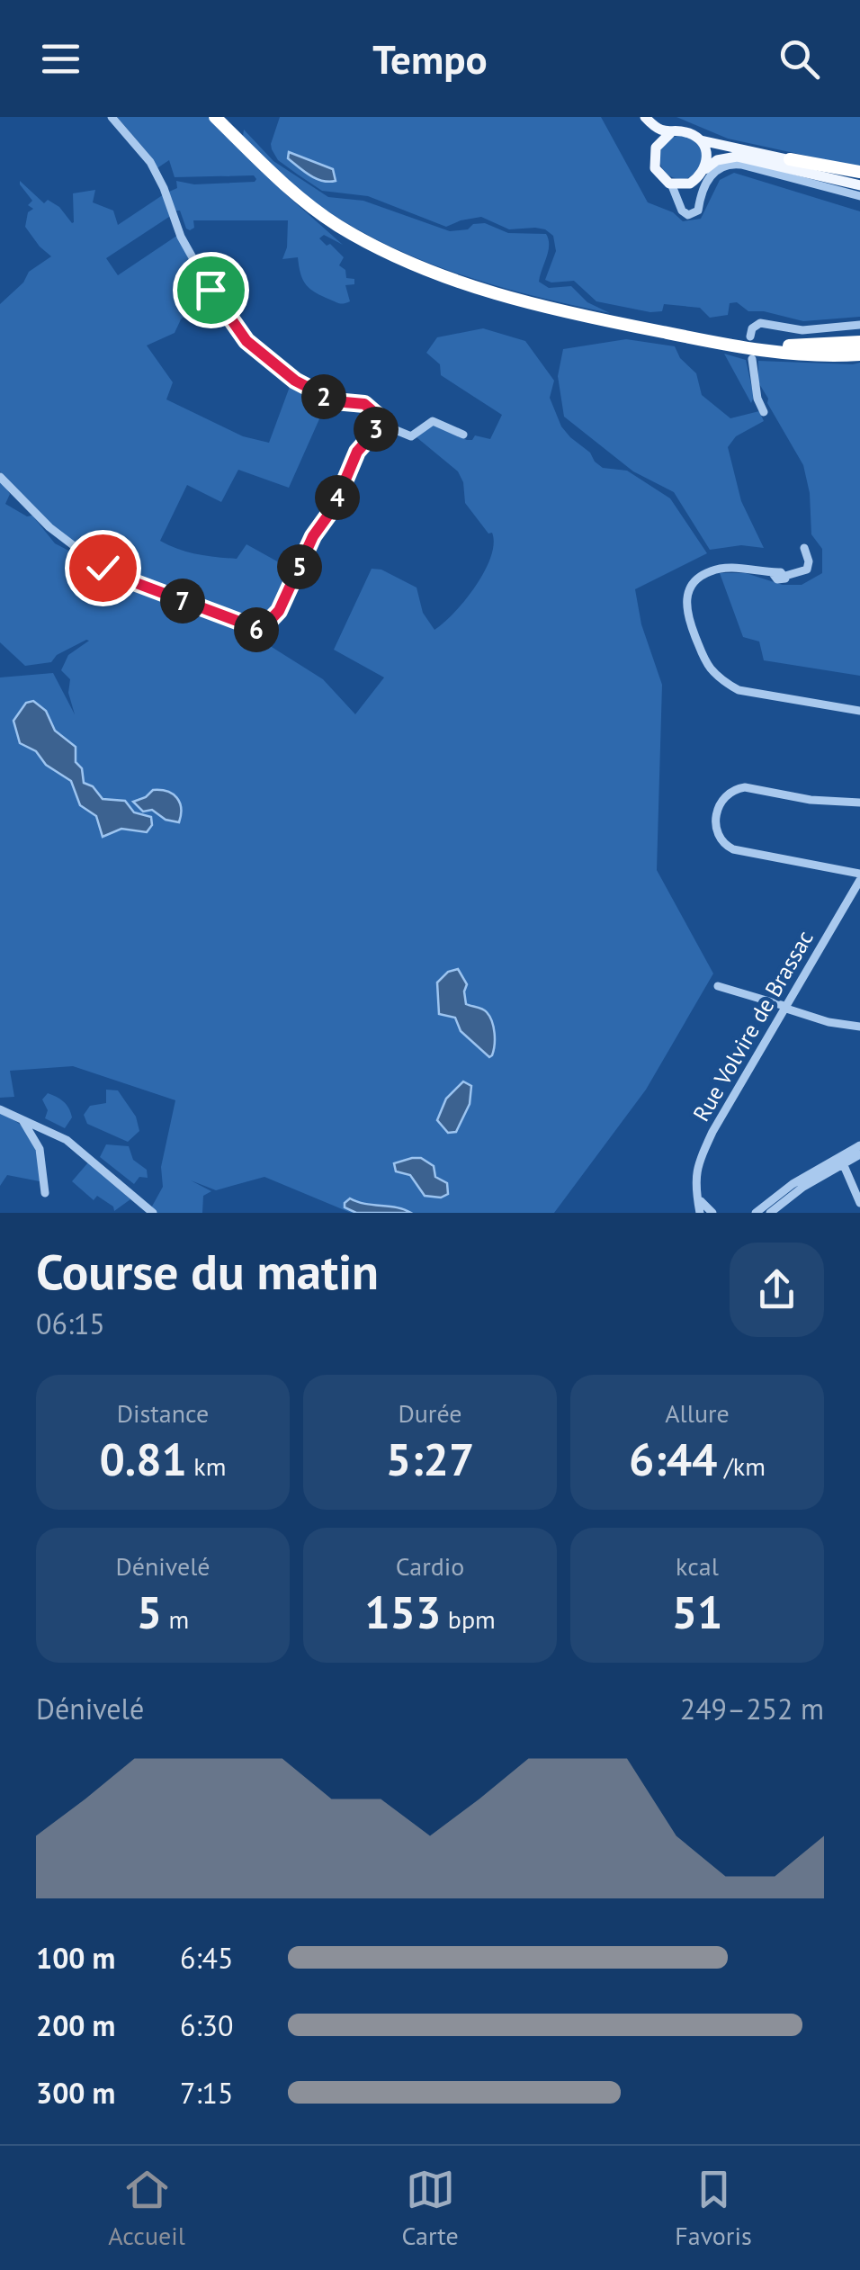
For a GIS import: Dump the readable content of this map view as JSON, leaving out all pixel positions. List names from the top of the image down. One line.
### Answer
{"streets":{"street":["Rue Volvire de Brassac"]},"page":{"header":"Tempo","pins":["2","3","4","5","7","6"],"heading":["Course du matin","06:15"],"stats":[["Distance","0.81 km"],["Durée","5:27"],["Allure","6:44 /km"],["Dénivelé","5 m"],["Cardio","153 bpm"],["kcal","51"]],"chart":["Dénivelé","249–252 m"],"list":[{"name":"100 m","note":"6:45"},{"name":"200 m","note":"6:30"},{"name":"300 m","note":"7:15"}],"tabs":["Accueil","Carte","Favoris"]}}
